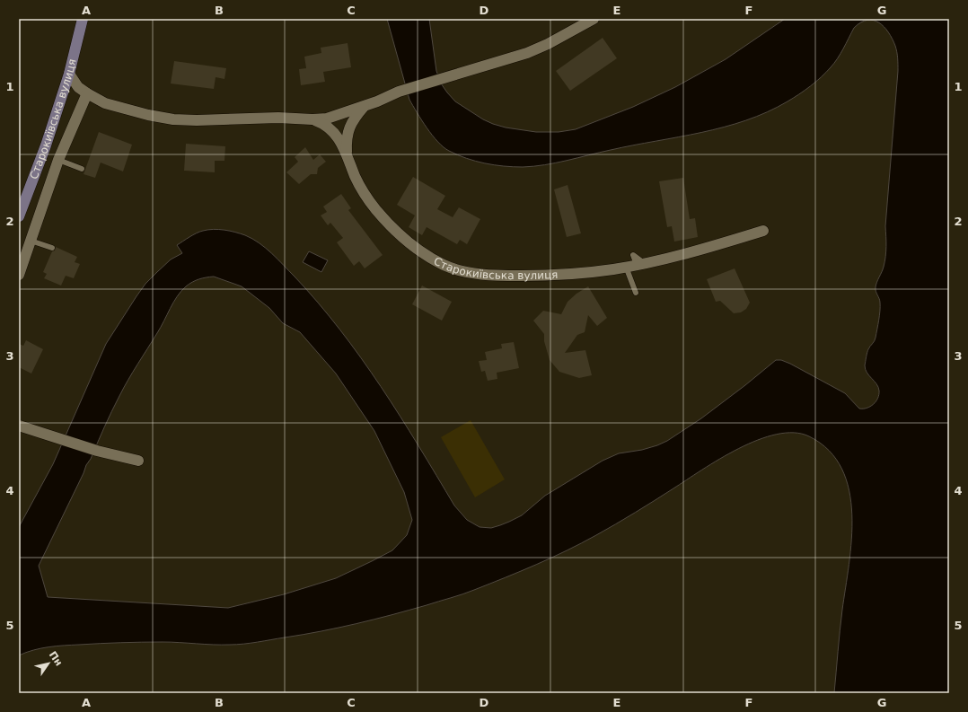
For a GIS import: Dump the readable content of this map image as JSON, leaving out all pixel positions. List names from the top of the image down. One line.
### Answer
{"streets":{"street":["Старокиївська вулиця"]},"north":"top right","grid":{"columns":["A","B","C","D","E","F","G"],"rows":["1","2","3","4","5"]}}
